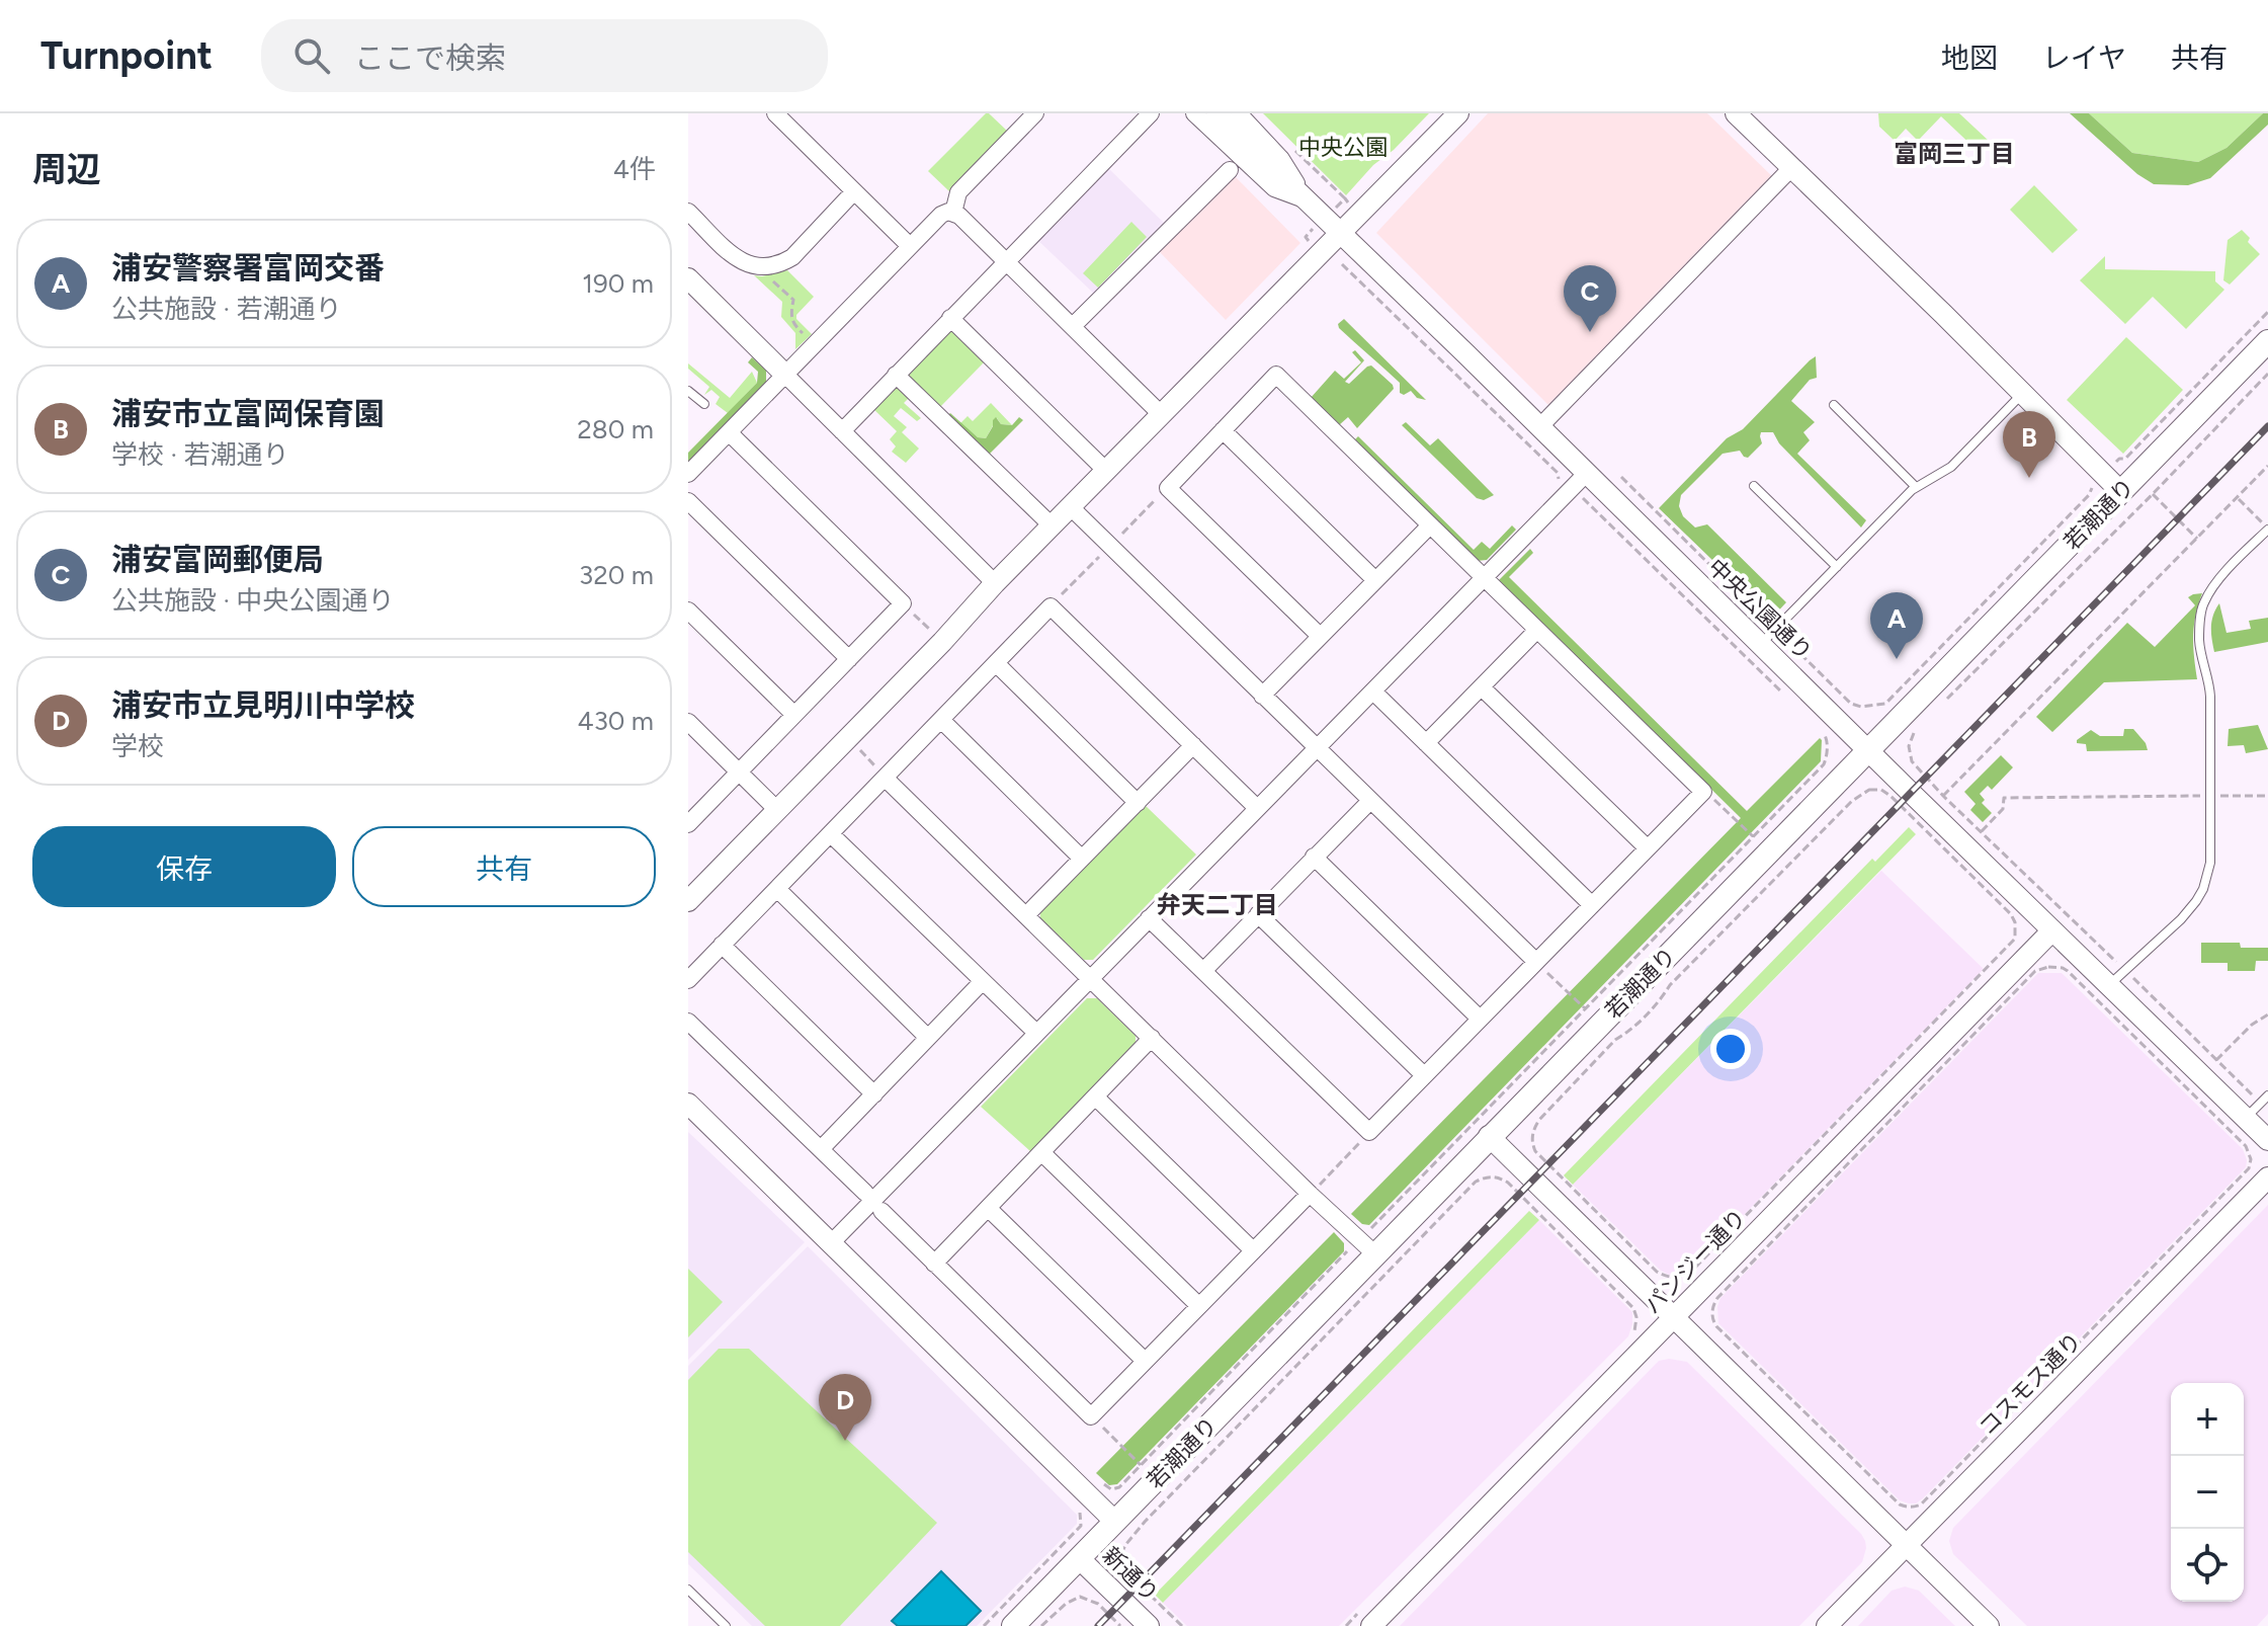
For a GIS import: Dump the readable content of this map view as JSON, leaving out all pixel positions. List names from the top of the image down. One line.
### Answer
{"streets":{"main road":["若潮通り"],"street":["中央公園通り","パンジー通り","コスモス通り","新通り"]},"crossings":[["若潮通り","中央公園通り"],["若潮通り","新通り"],["中央公園通り","パンジー通り"]],"districts":["富岡三丁目","弁天二丁目"],"parks":["中央公園"],"page":{"header":"Turnpoint","search":"ここで検索","nav":["地図","レイヤ","共有"],"heading":["周辺","4件"],"list":[{"mark":"A","name":"浦安警察署富岡交番","note":"公共施設 · 若潮通り","value":"190 m"},{"mark":"B","name":"浦安市立富岡保育園","note":"学校 · 若潮通り","value":"280 m"},{"mark":"C","name":"浦安富岡郵便局","note":"公共施設 · 中央公園通り","value":"320 m"},{"mark":"D","name":"浦安市立見明川中学校","note":"学校","value":"430 m"}],"pins":["C","B","A","D"],"buttons":["保存","共有"],"map_buttons":["+","−"]}}
